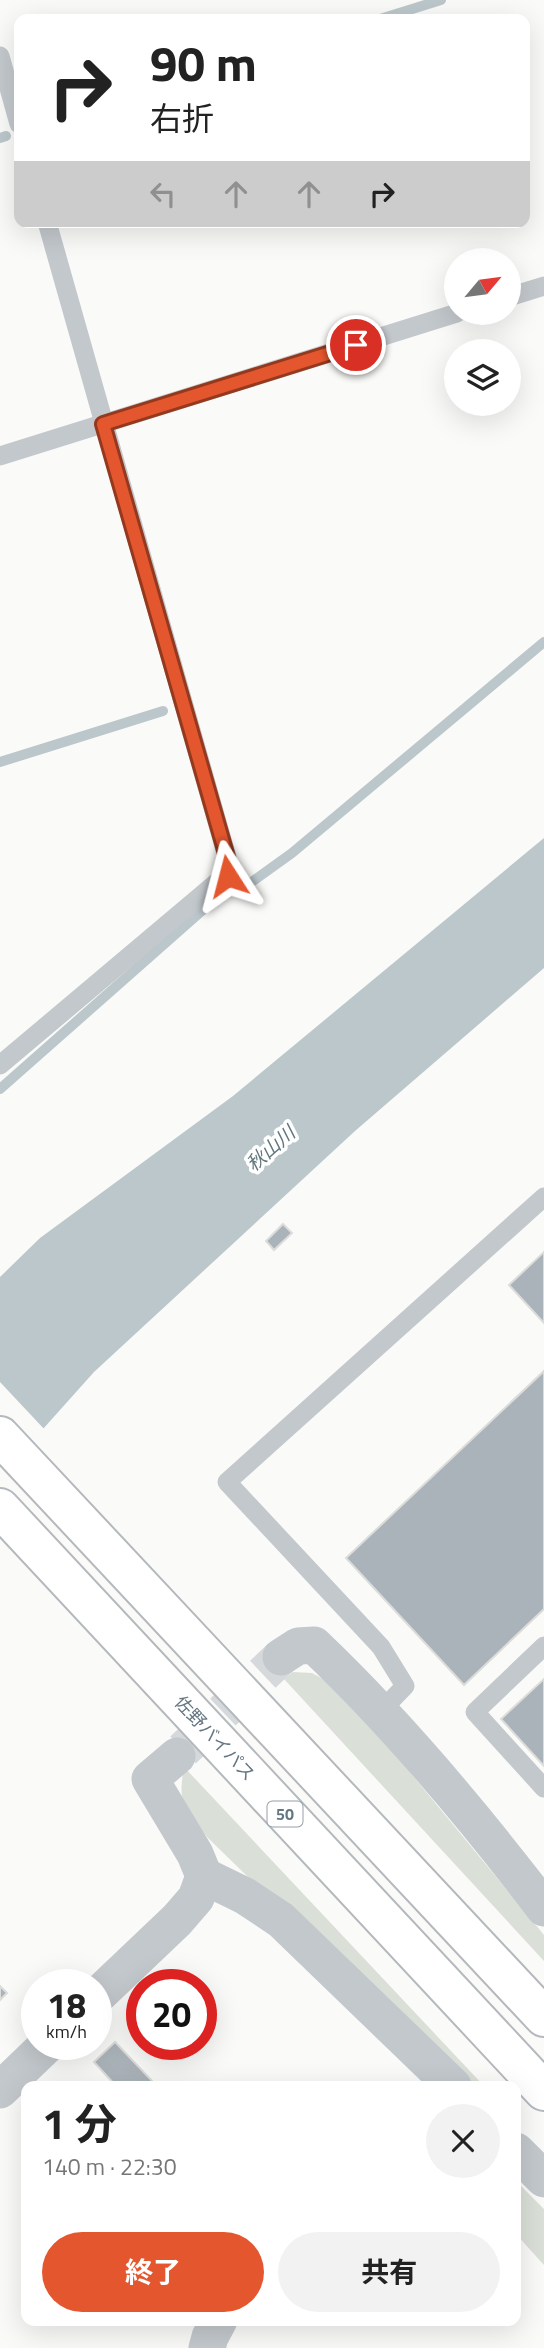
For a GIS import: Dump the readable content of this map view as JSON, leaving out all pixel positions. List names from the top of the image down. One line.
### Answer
{"streets":{"highway":["佐野バイパス","50"]},"water":["秋山川"],"north":"top right","page":{"turn":["90 m","右折"],"speed":"18 km/h","limit":"20","heading":["1 分","140 m · 22:30"],"buttons":["終了","共有"]}}
